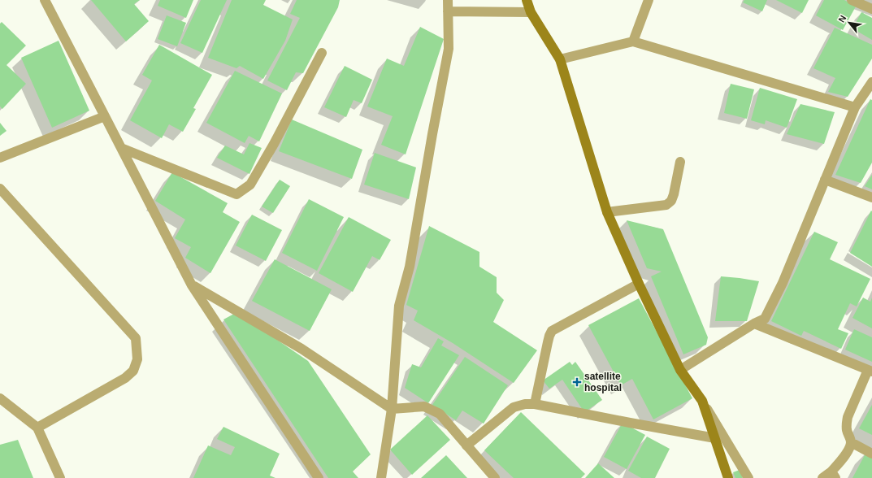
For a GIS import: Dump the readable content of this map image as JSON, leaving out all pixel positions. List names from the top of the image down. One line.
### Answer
{"places":{"health":["satellite hospital"]},"north":"top left"}
